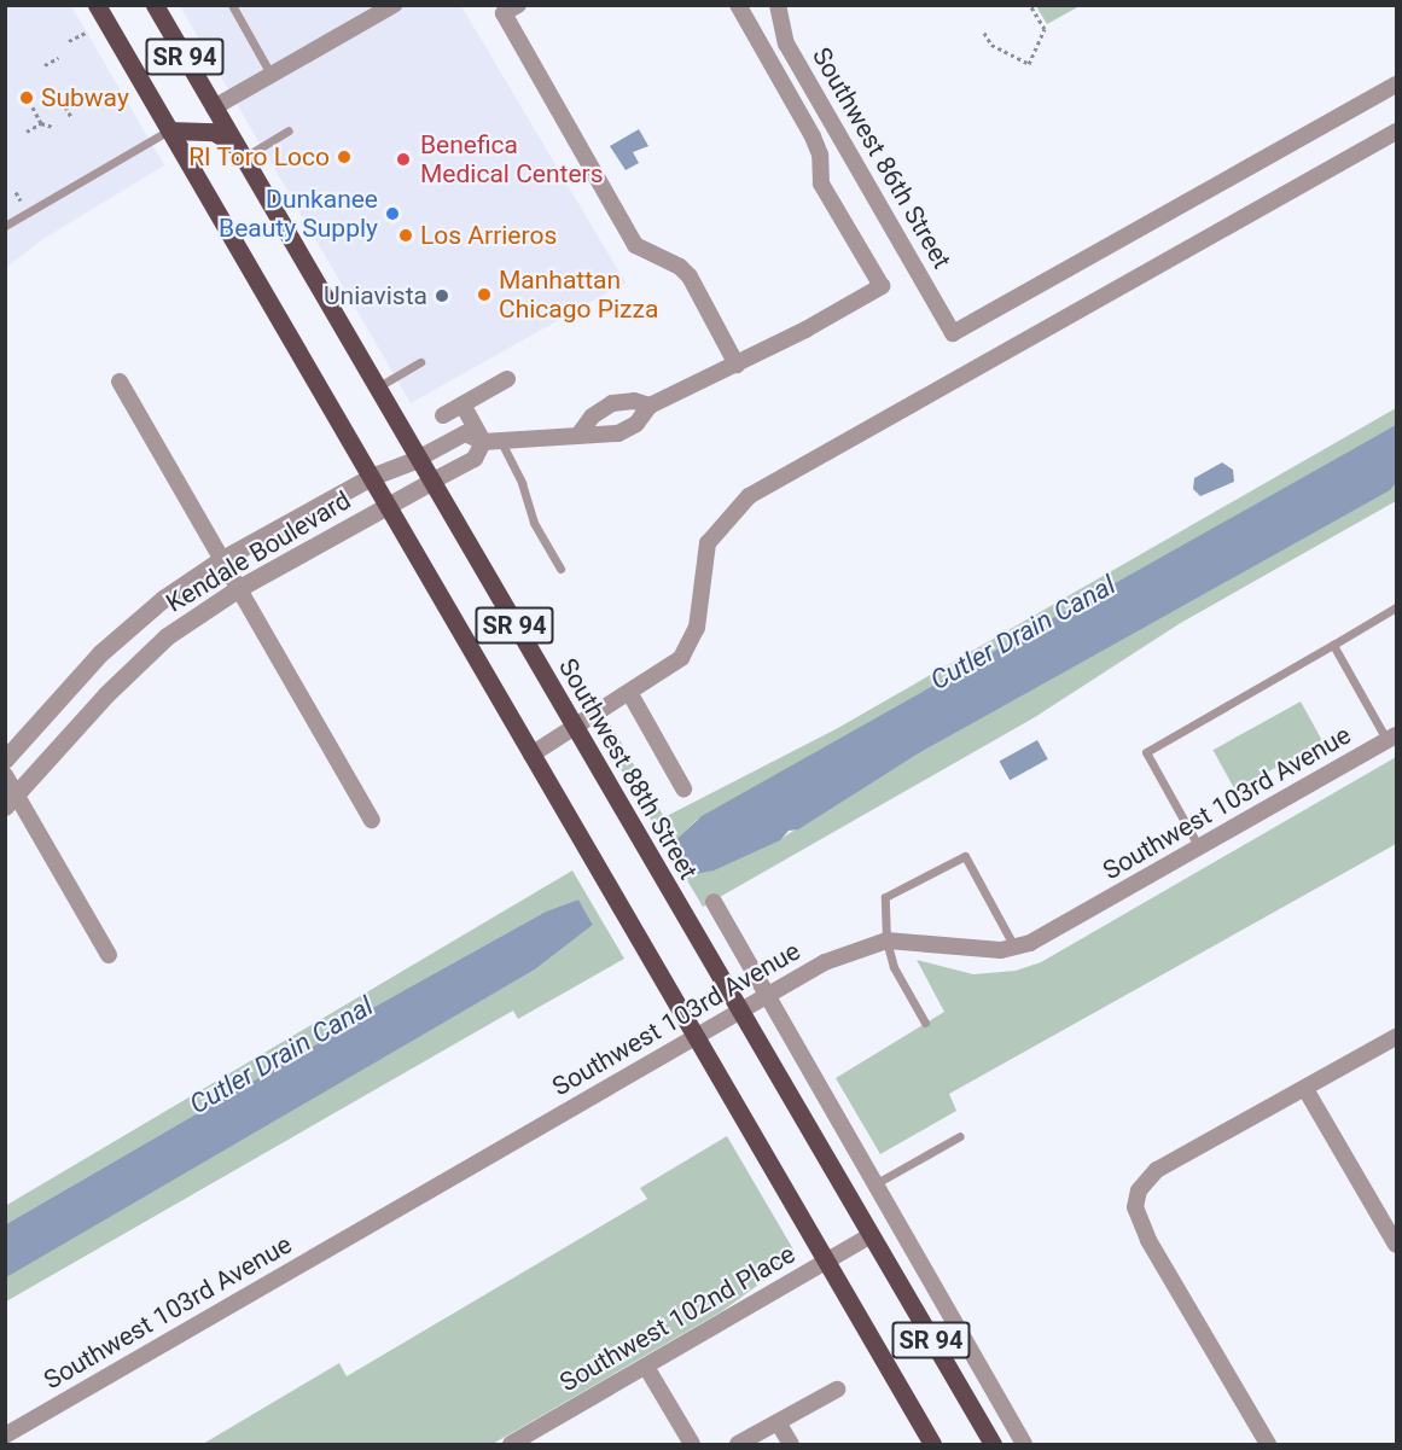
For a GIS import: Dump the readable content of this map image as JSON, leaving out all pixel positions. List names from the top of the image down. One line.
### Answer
{"streets":{"main road":["SR 94","Southwest 88th Street"],"street":["Southwest 86th Street","Kendale Boulevard","Southwest 103rd Avenue","Southwest 102nd Place"]},"crossings":[["SR 94","Kendale Boulevard"],["SR 94","Southwest 103rd Avenue"],["SR 94","Southwest 102nd Place"],["Kendale Boulevard","Southwest 88th Street"],["Southwest 88th Street","Southwest 103rd Avenue"],["Southwest 88th Street","Southwest 102nd Place"]],"water":["Cutler Drain Canal"],"places":["Subway","Rl Toro Loco","Benefica Medical Centers","Dunkanee Beauty Supply","Los Arrieros","Manhattan Chicago Pizza","Uniavista"]}
